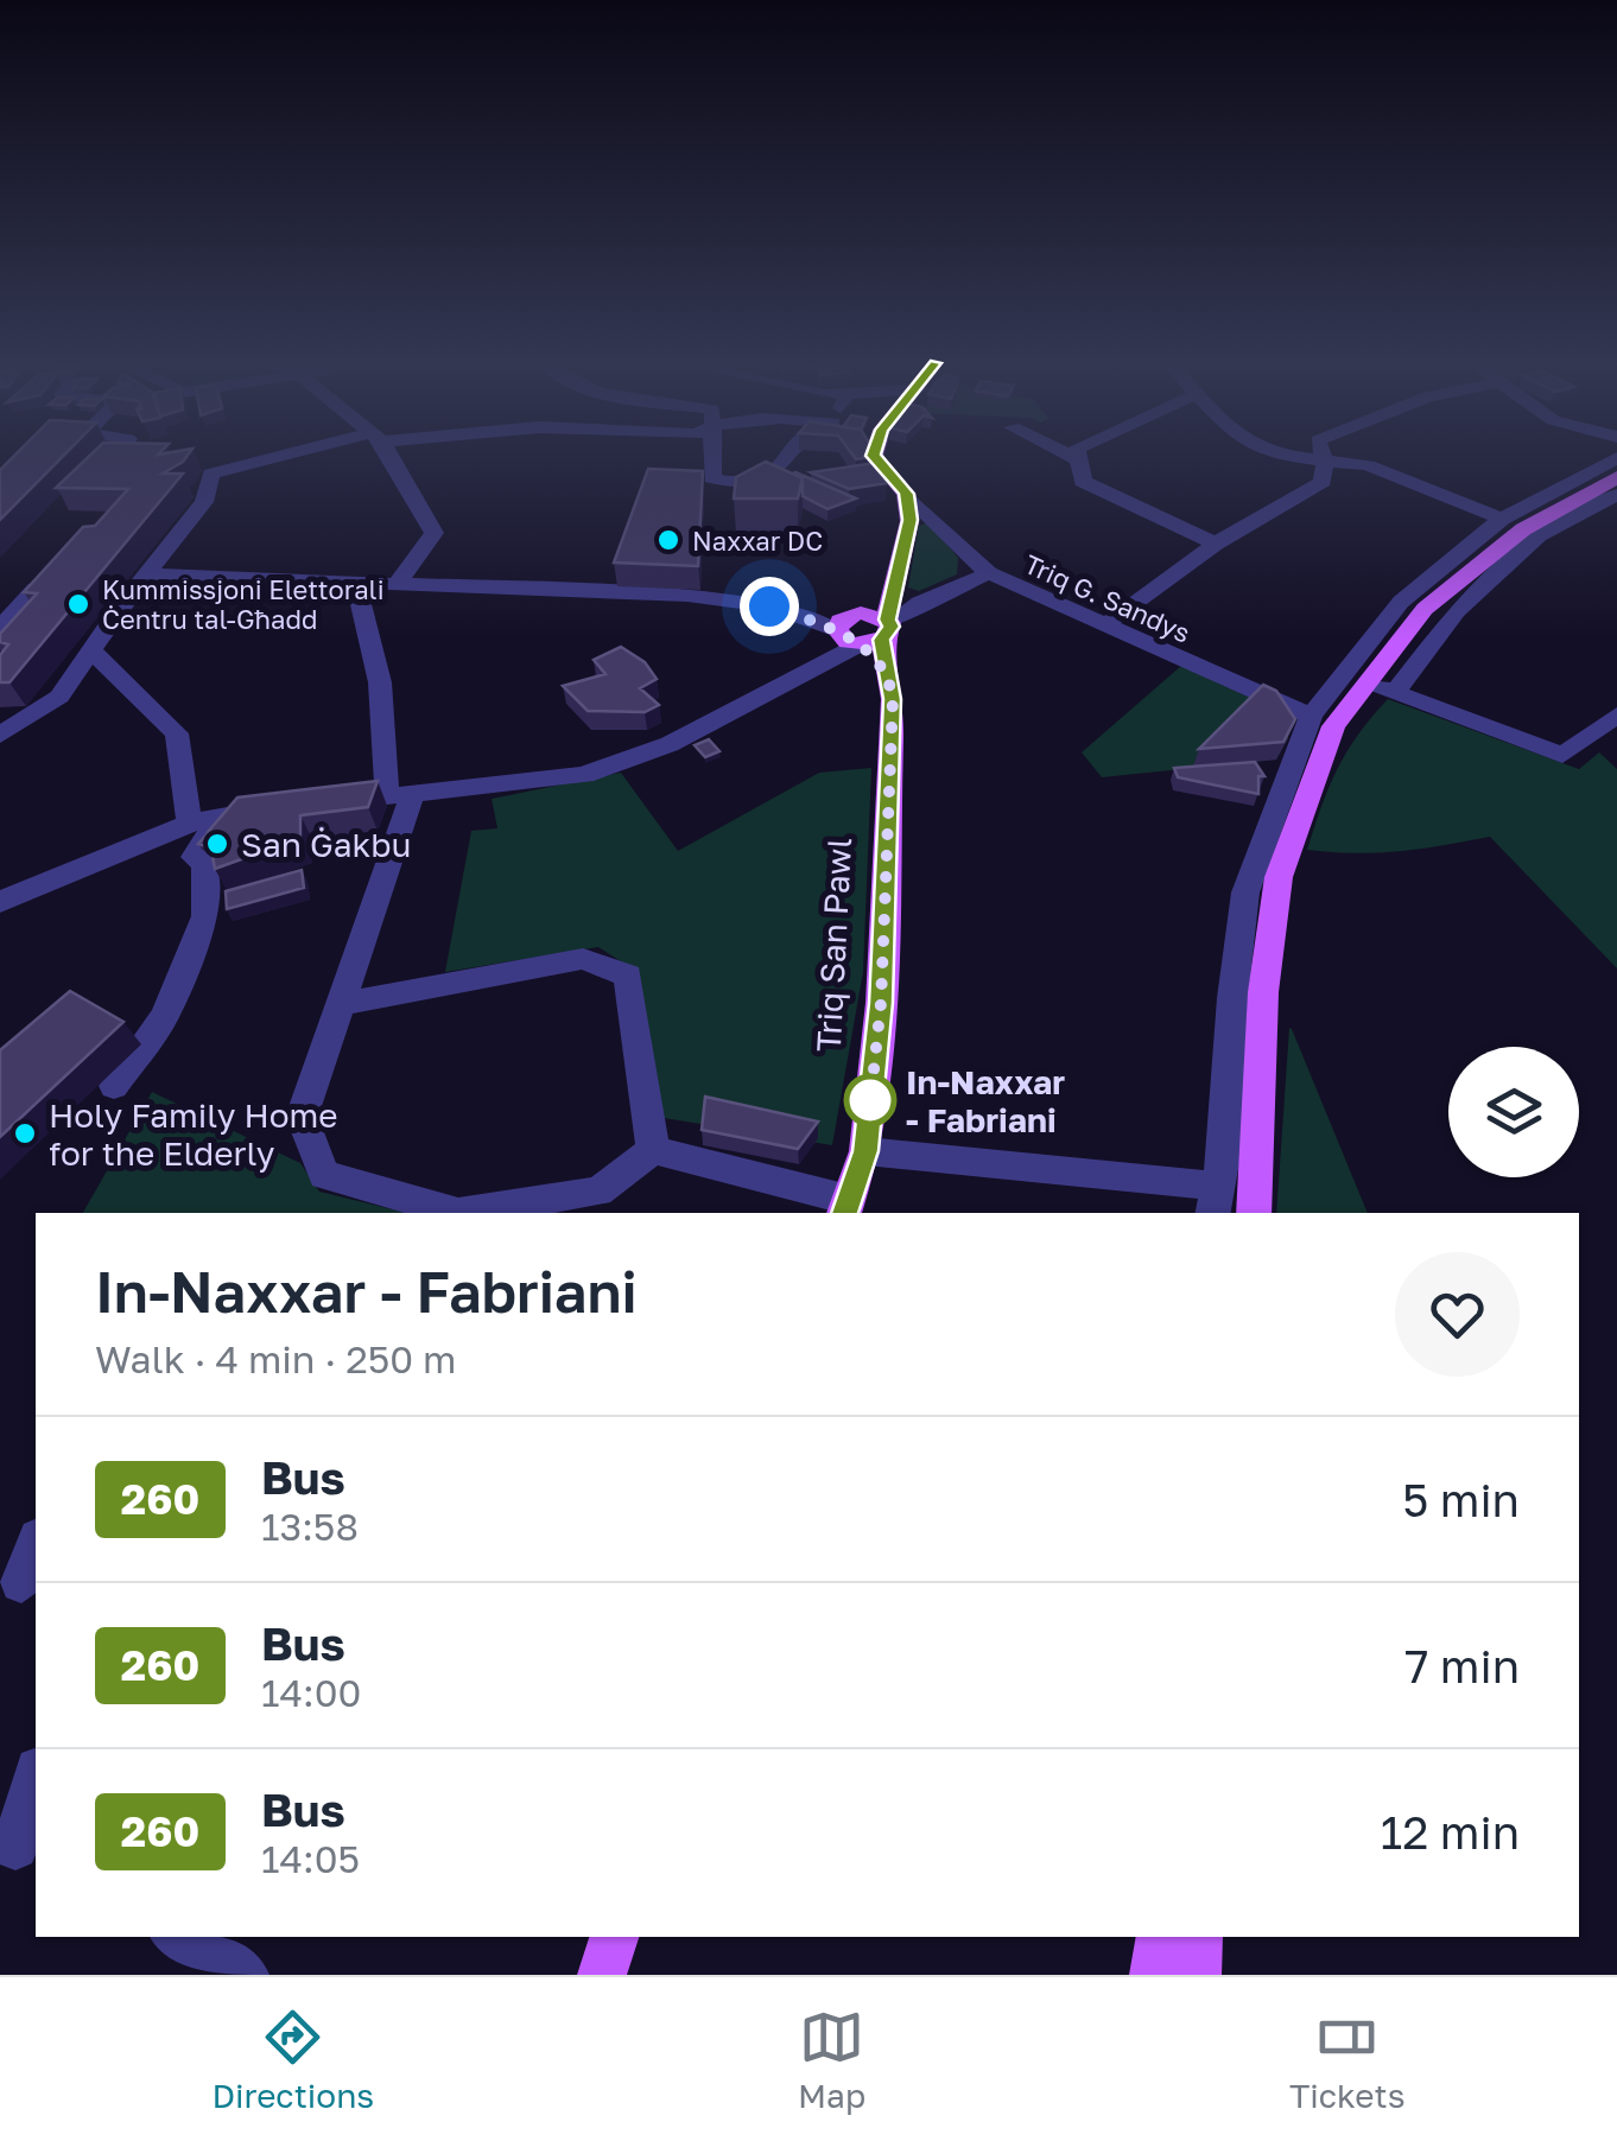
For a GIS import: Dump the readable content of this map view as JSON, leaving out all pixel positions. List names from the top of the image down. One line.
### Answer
{"streets":{"main road":["Triq San Pawl"],"street":["Triq G. Sandys"]},"places":["Naxxar DC","Kummissjoni Elettorali Ċentru tal-Għadd","San Ġakbu","In-Naxxar - Fabriani","Holy Family Home for the Elderly"],"lines":["bus line 260"],"page":{"heading":["In-Naxxar - Fabriani","Walk · 4 min · 250 m"],"list":[{"mark":"260","name":"Bus","note":"13:58","value":"5 min"},{"mark":"260","name":"Bus","note":"14:00","value":"7 min"},{"mark":"260","name":"Bus","note":"14:05","value":"12 min"}],"tabs":["Directions","Map","Tickets"]}}
